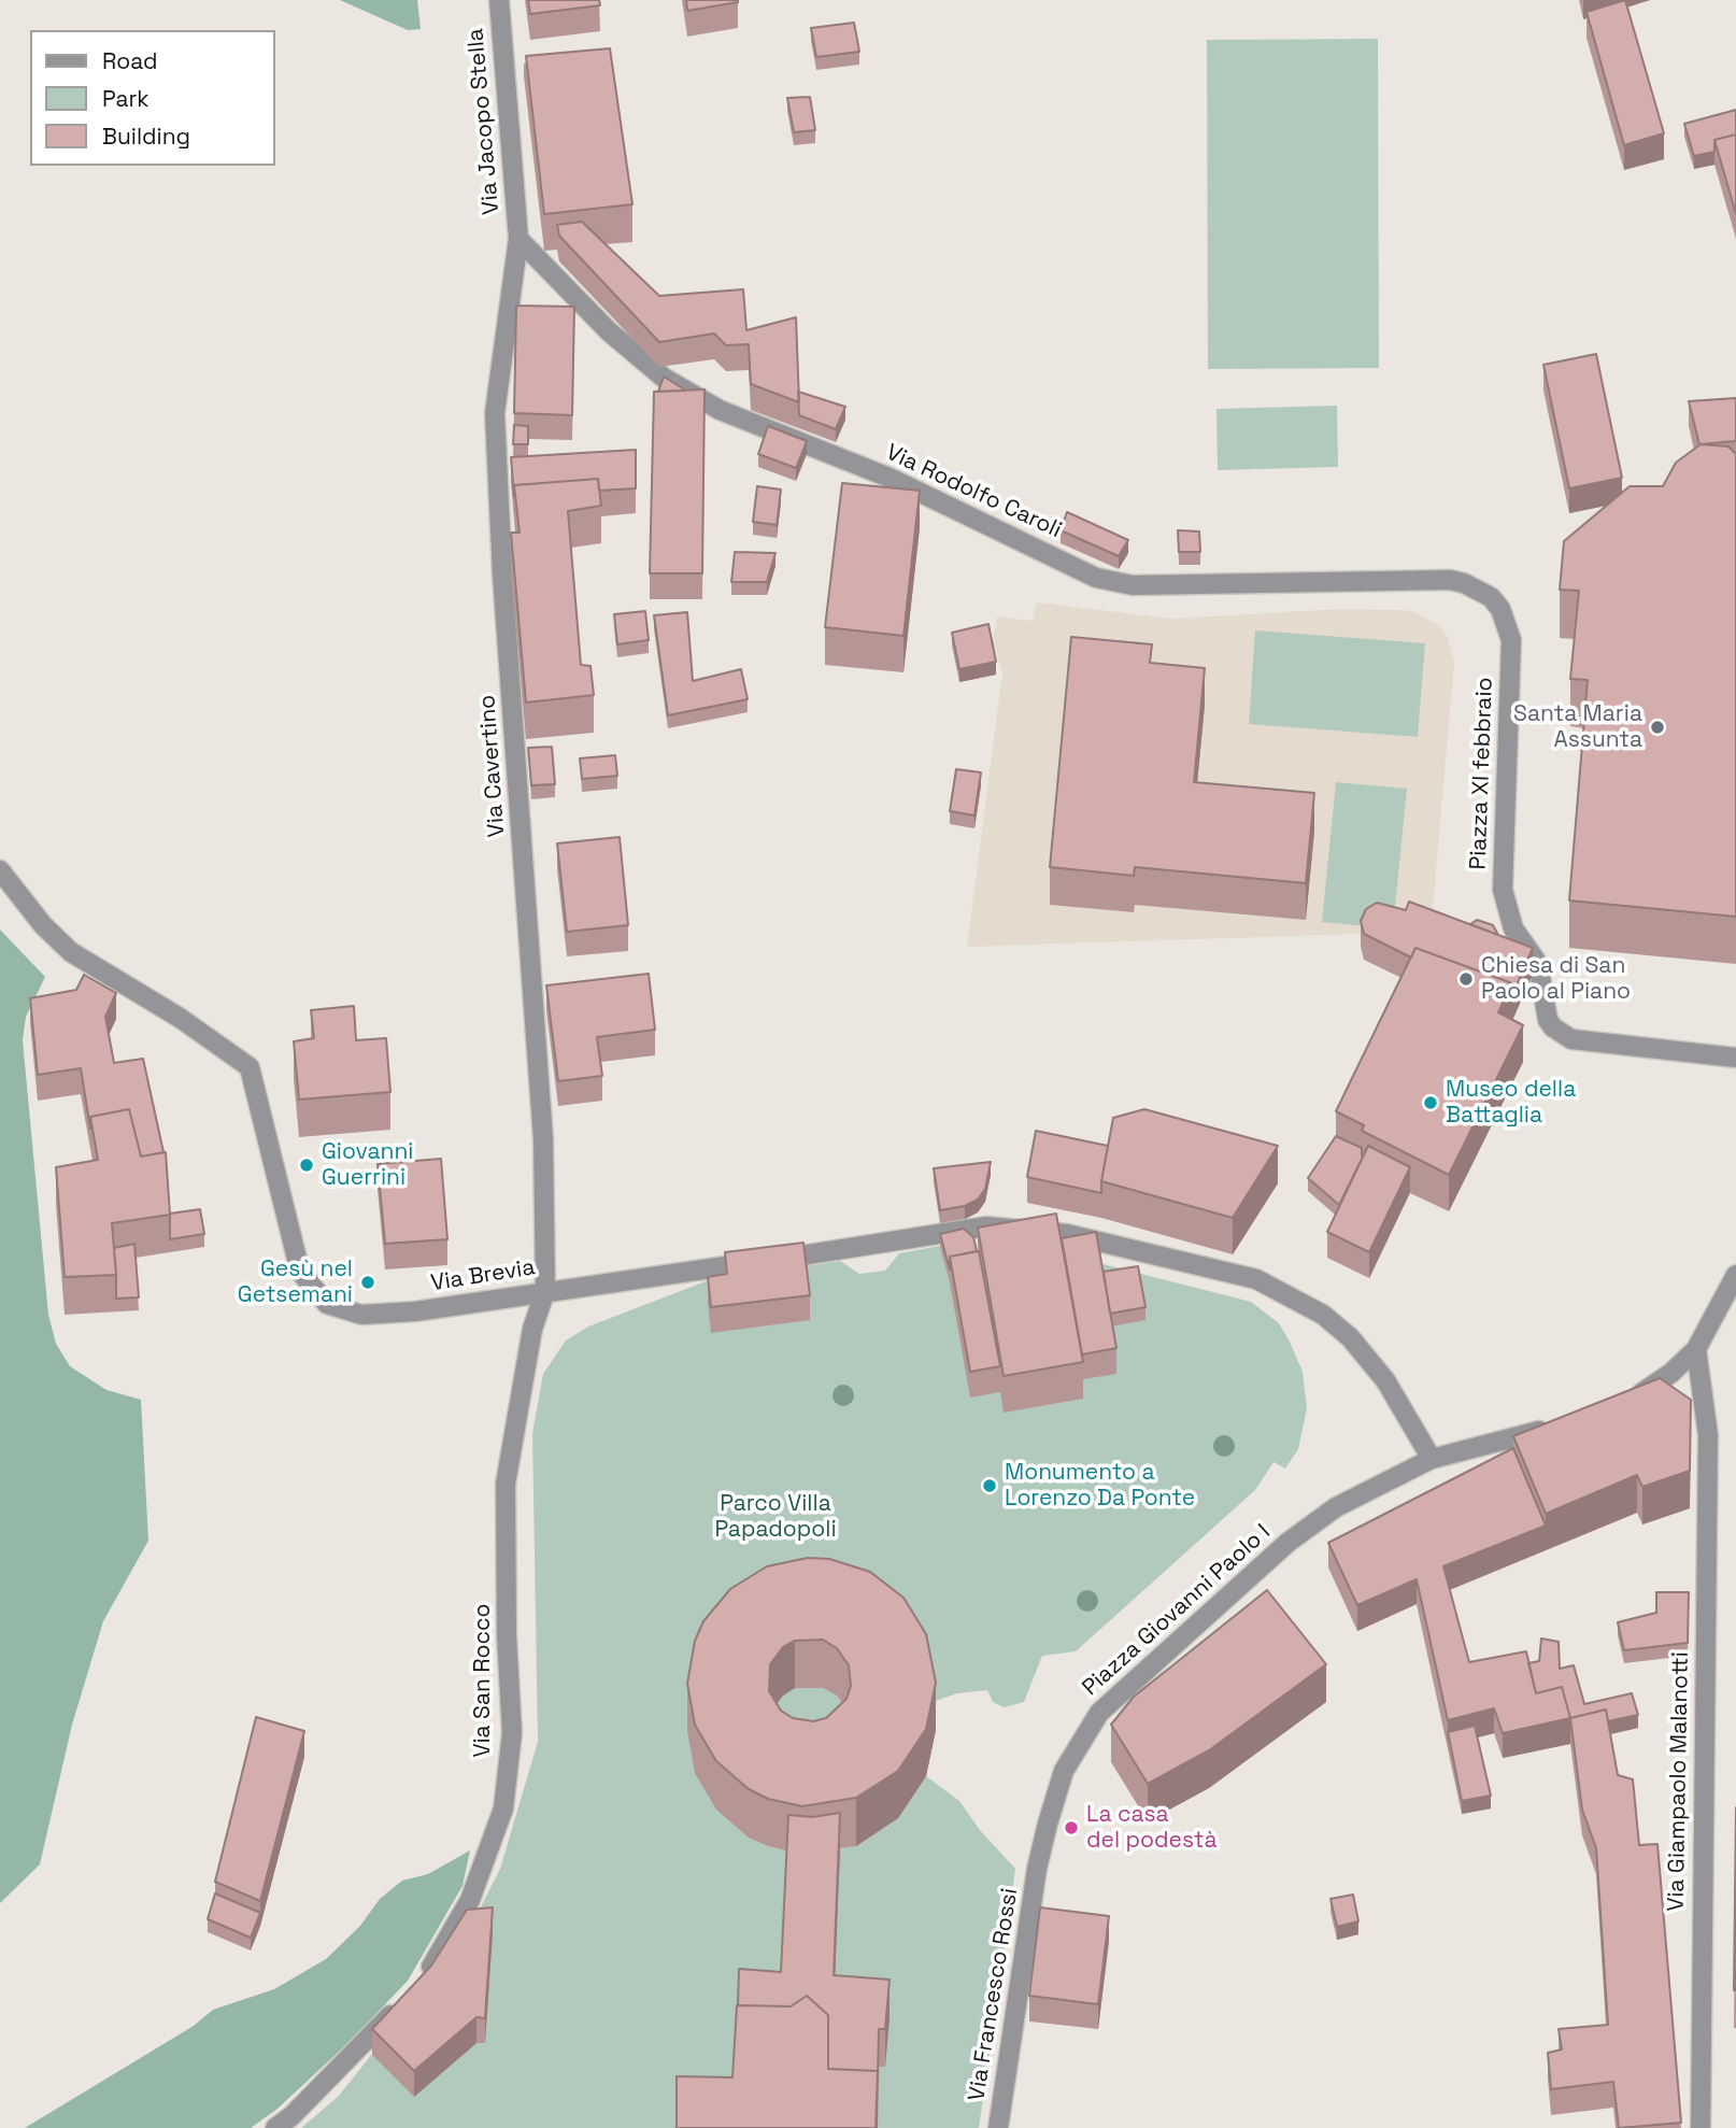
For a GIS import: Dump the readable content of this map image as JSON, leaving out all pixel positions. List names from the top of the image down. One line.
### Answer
{"streets":{"street":["Via Jacopo Stella","Via Rodolfo Caroli","Via Cavertino","Piazza XI febbraio","Via Brevia","Piazza Giovanni Paolo I","Via San Rocco","Via Giampaolo Malanotti","Via Francesco Rossi"]},"crossings":[["Via Jacopo Stella","Via Rodolfo Caroli"],["Via Jacopo Stella","Via Cavertino"],["Via Rodolfo Caroli","Via Cavertino"],["Via Rodolfo Caroli","Piazza XI febbraio"],["Via Cavertino","Via Brevia"],["Via Cavertino","Via San Rocco"],["Via Brevia","Piazza Giovanni Paolo I"],["Via Brevia","Via San Rocco"],["Piazza Giovanni Paolo I","Via Francesco Rossi"]],"parks":["Parco Villa Papadopoli"],"places":["Santa Maria Assunta","Chiesa di San Paolo al Piano","Museo della Battaglia","Giovanni Guerrini","Gesù nel Getsemani","Monumento a Lorenzo Da Ponte","La casa del podestà"],"legend":["Road","Park","Building"]}
